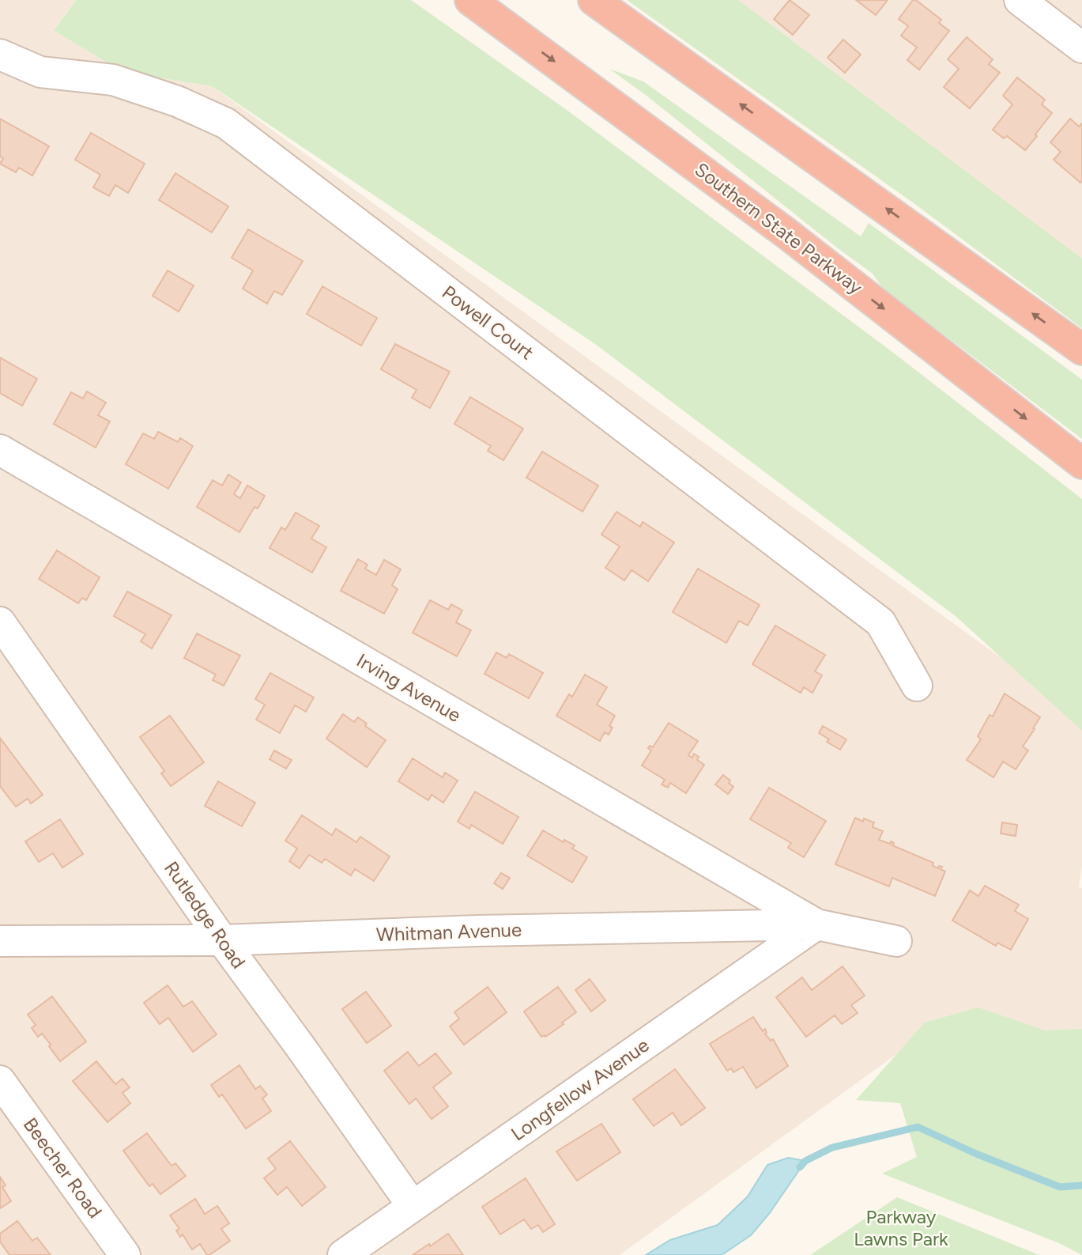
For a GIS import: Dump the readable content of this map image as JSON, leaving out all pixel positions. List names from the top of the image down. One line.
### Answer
{"streets":{"highway":["Southern State Parkway"],"street":["Powell Court","Irving Avenue","Rutledge Road","Whitman Avenue","Longfellow Avenue","Beecher Road"]},"crossings":[["Irving Avenue","Whitman Avenue"],["Irving Avenue","Longfellow Avenue"],["Rutledge Road","Whitman Avenue"],["Rutledge Road","Longfellow Avenue"],["Whitman Avenue","Longfellow Avenue"]],"parks":["Parkway Lawns Park"]}
